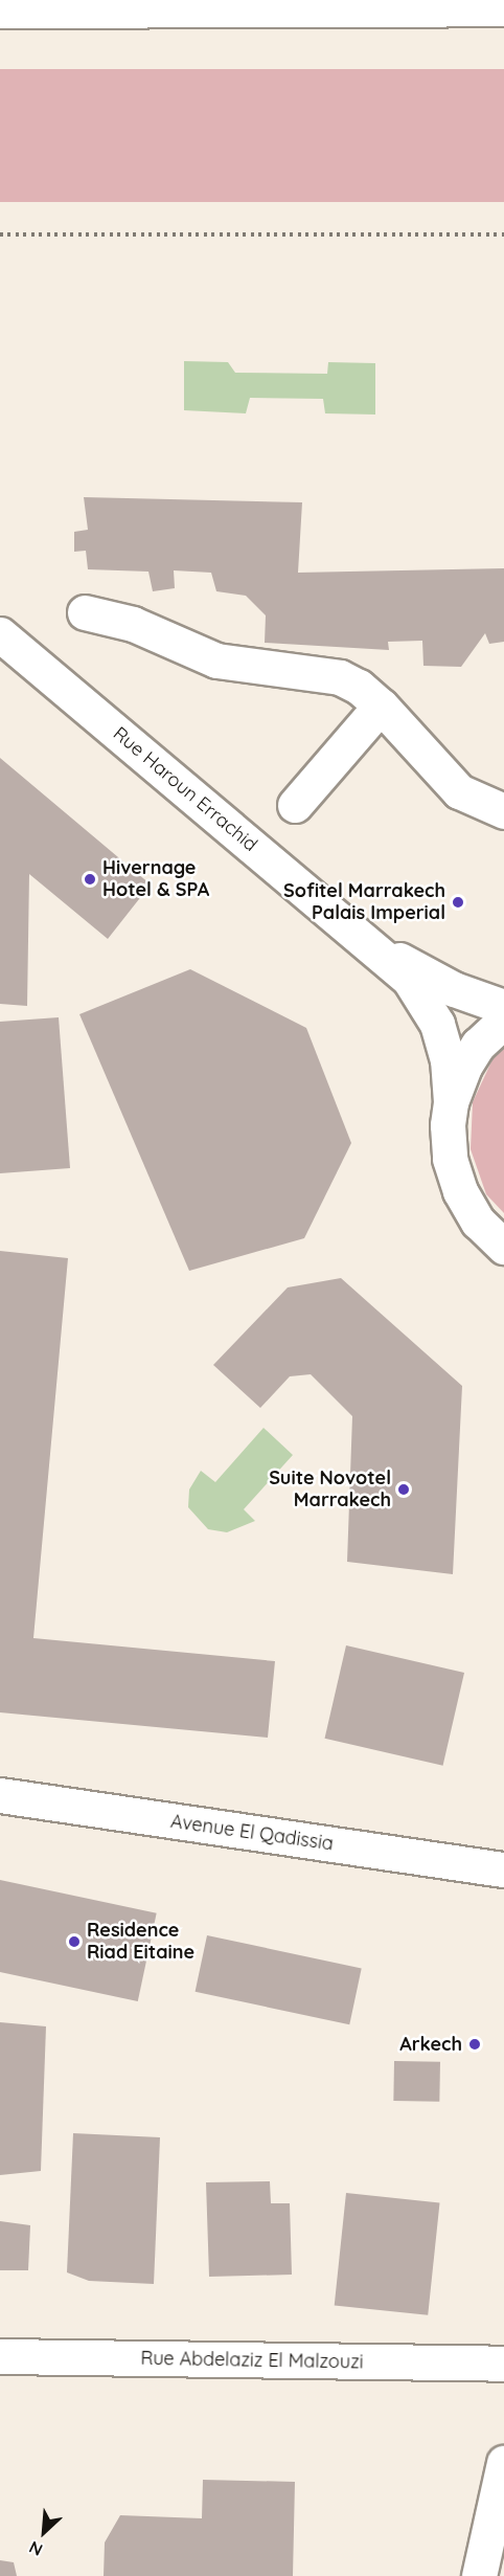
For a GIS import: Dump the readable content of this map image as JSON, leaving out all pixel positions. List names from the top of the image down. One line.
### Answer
{"streets":{"street":["Rue Haroun Errachid","Avenue El Qadissia","Rue Abdelaziz El Malzouzi"]},"places":["Hivernage Hotel & SPA","Sofitel Marrakech Palais Imperial","Suite Novotel Marrakech","Residence Riad Eitaine","Arkech"],"north":"bottom left"}
